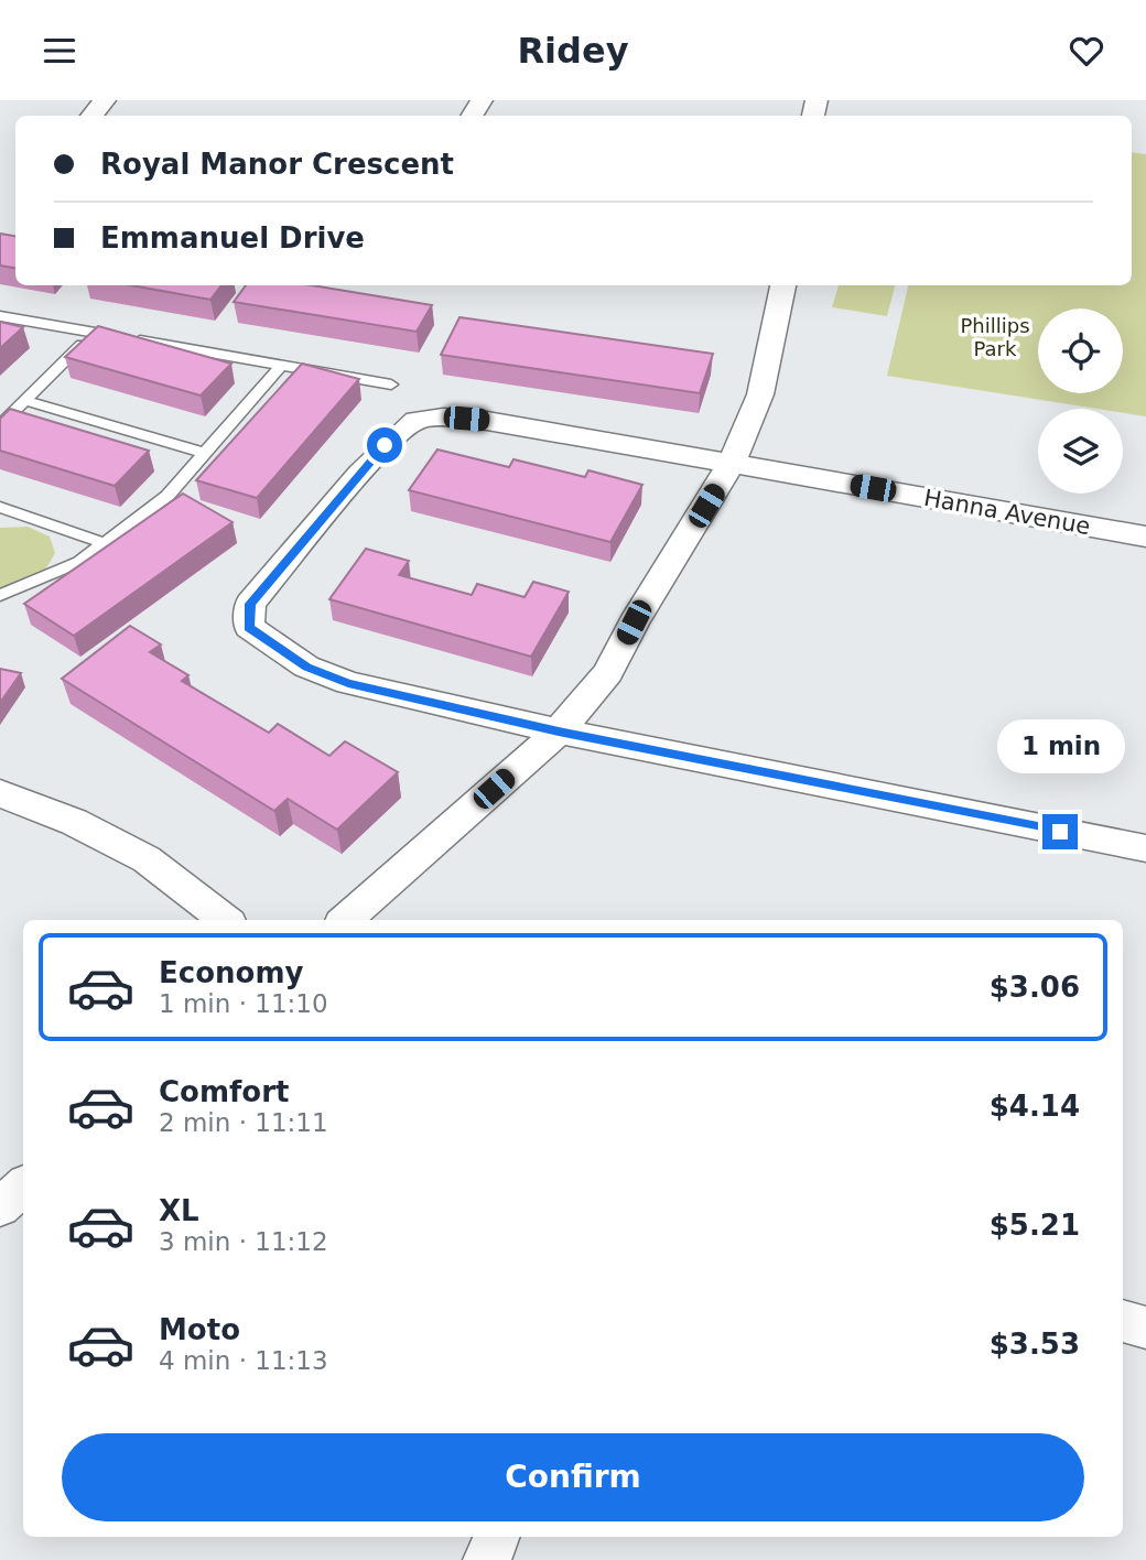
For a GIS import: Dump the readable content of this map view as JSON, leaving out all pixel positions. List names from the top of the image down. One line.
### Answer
{"streets":{"street":["Hanna Avenue"]},"parks":["Phillips Park"],"page":{"header":"Ridey","banner":["Royal Manor Crescent","Emmanuel Drive"],"bubble":"1 min","list":[{"name":"Economy","note":"1 min · 11:10","value":"$3.06"},{"name":"Comfort","note":"2 min · 11:11","value":"$4.14"},{"name":"XL","note":"3 min · 11:12","value":"$5.21"},{"name":"Moto","note":"4 min · 11:13","value":"$3.53"}],"buttons":"Confirm"}}
